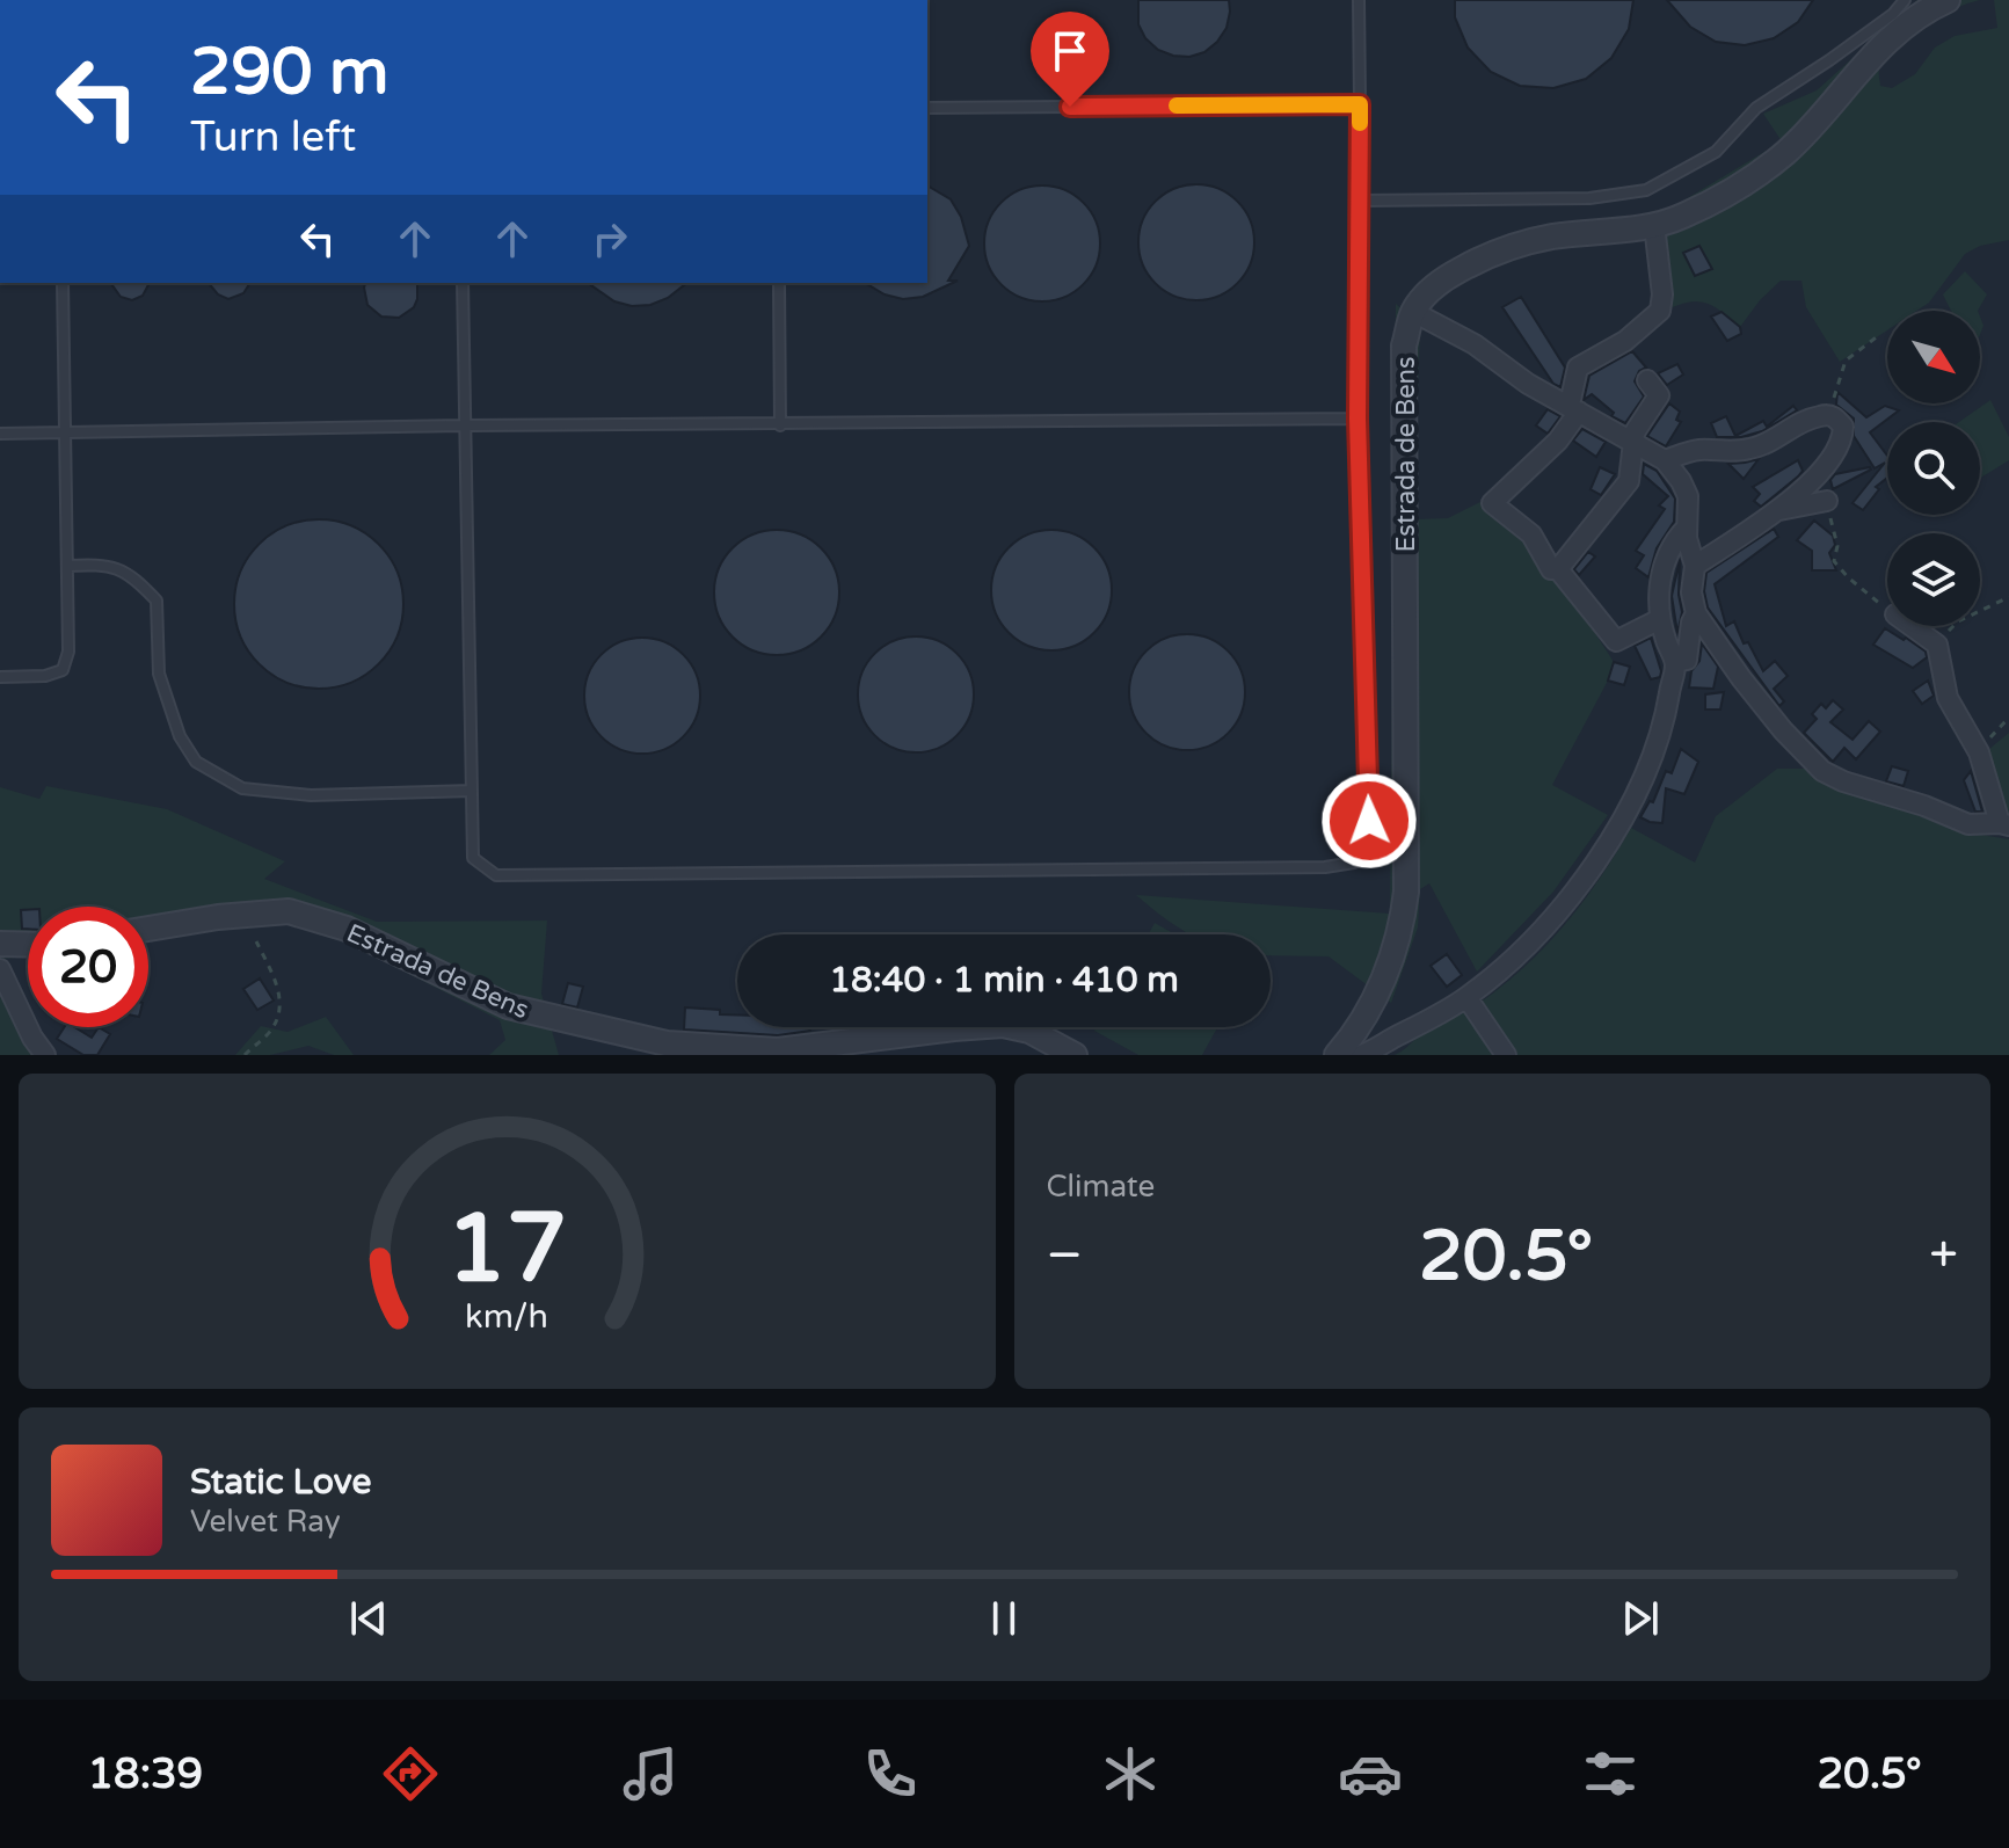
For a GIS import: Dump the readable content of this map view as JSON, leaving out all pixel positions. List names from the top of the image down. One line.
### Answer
{"streets":{"street":["Estrada de Bens"]},"north":"bottom right","page":{"turn":["290 m","Turn left"],"limit":"20","trip":"18:40 · 1 min · 410 m","tile":"Climate","heat":["−","20.5°","+"],"song":["Static Love","Velvet Ray"],"tabs":["18:39","20.5°"],"gauge":["17","km/h"]}}
